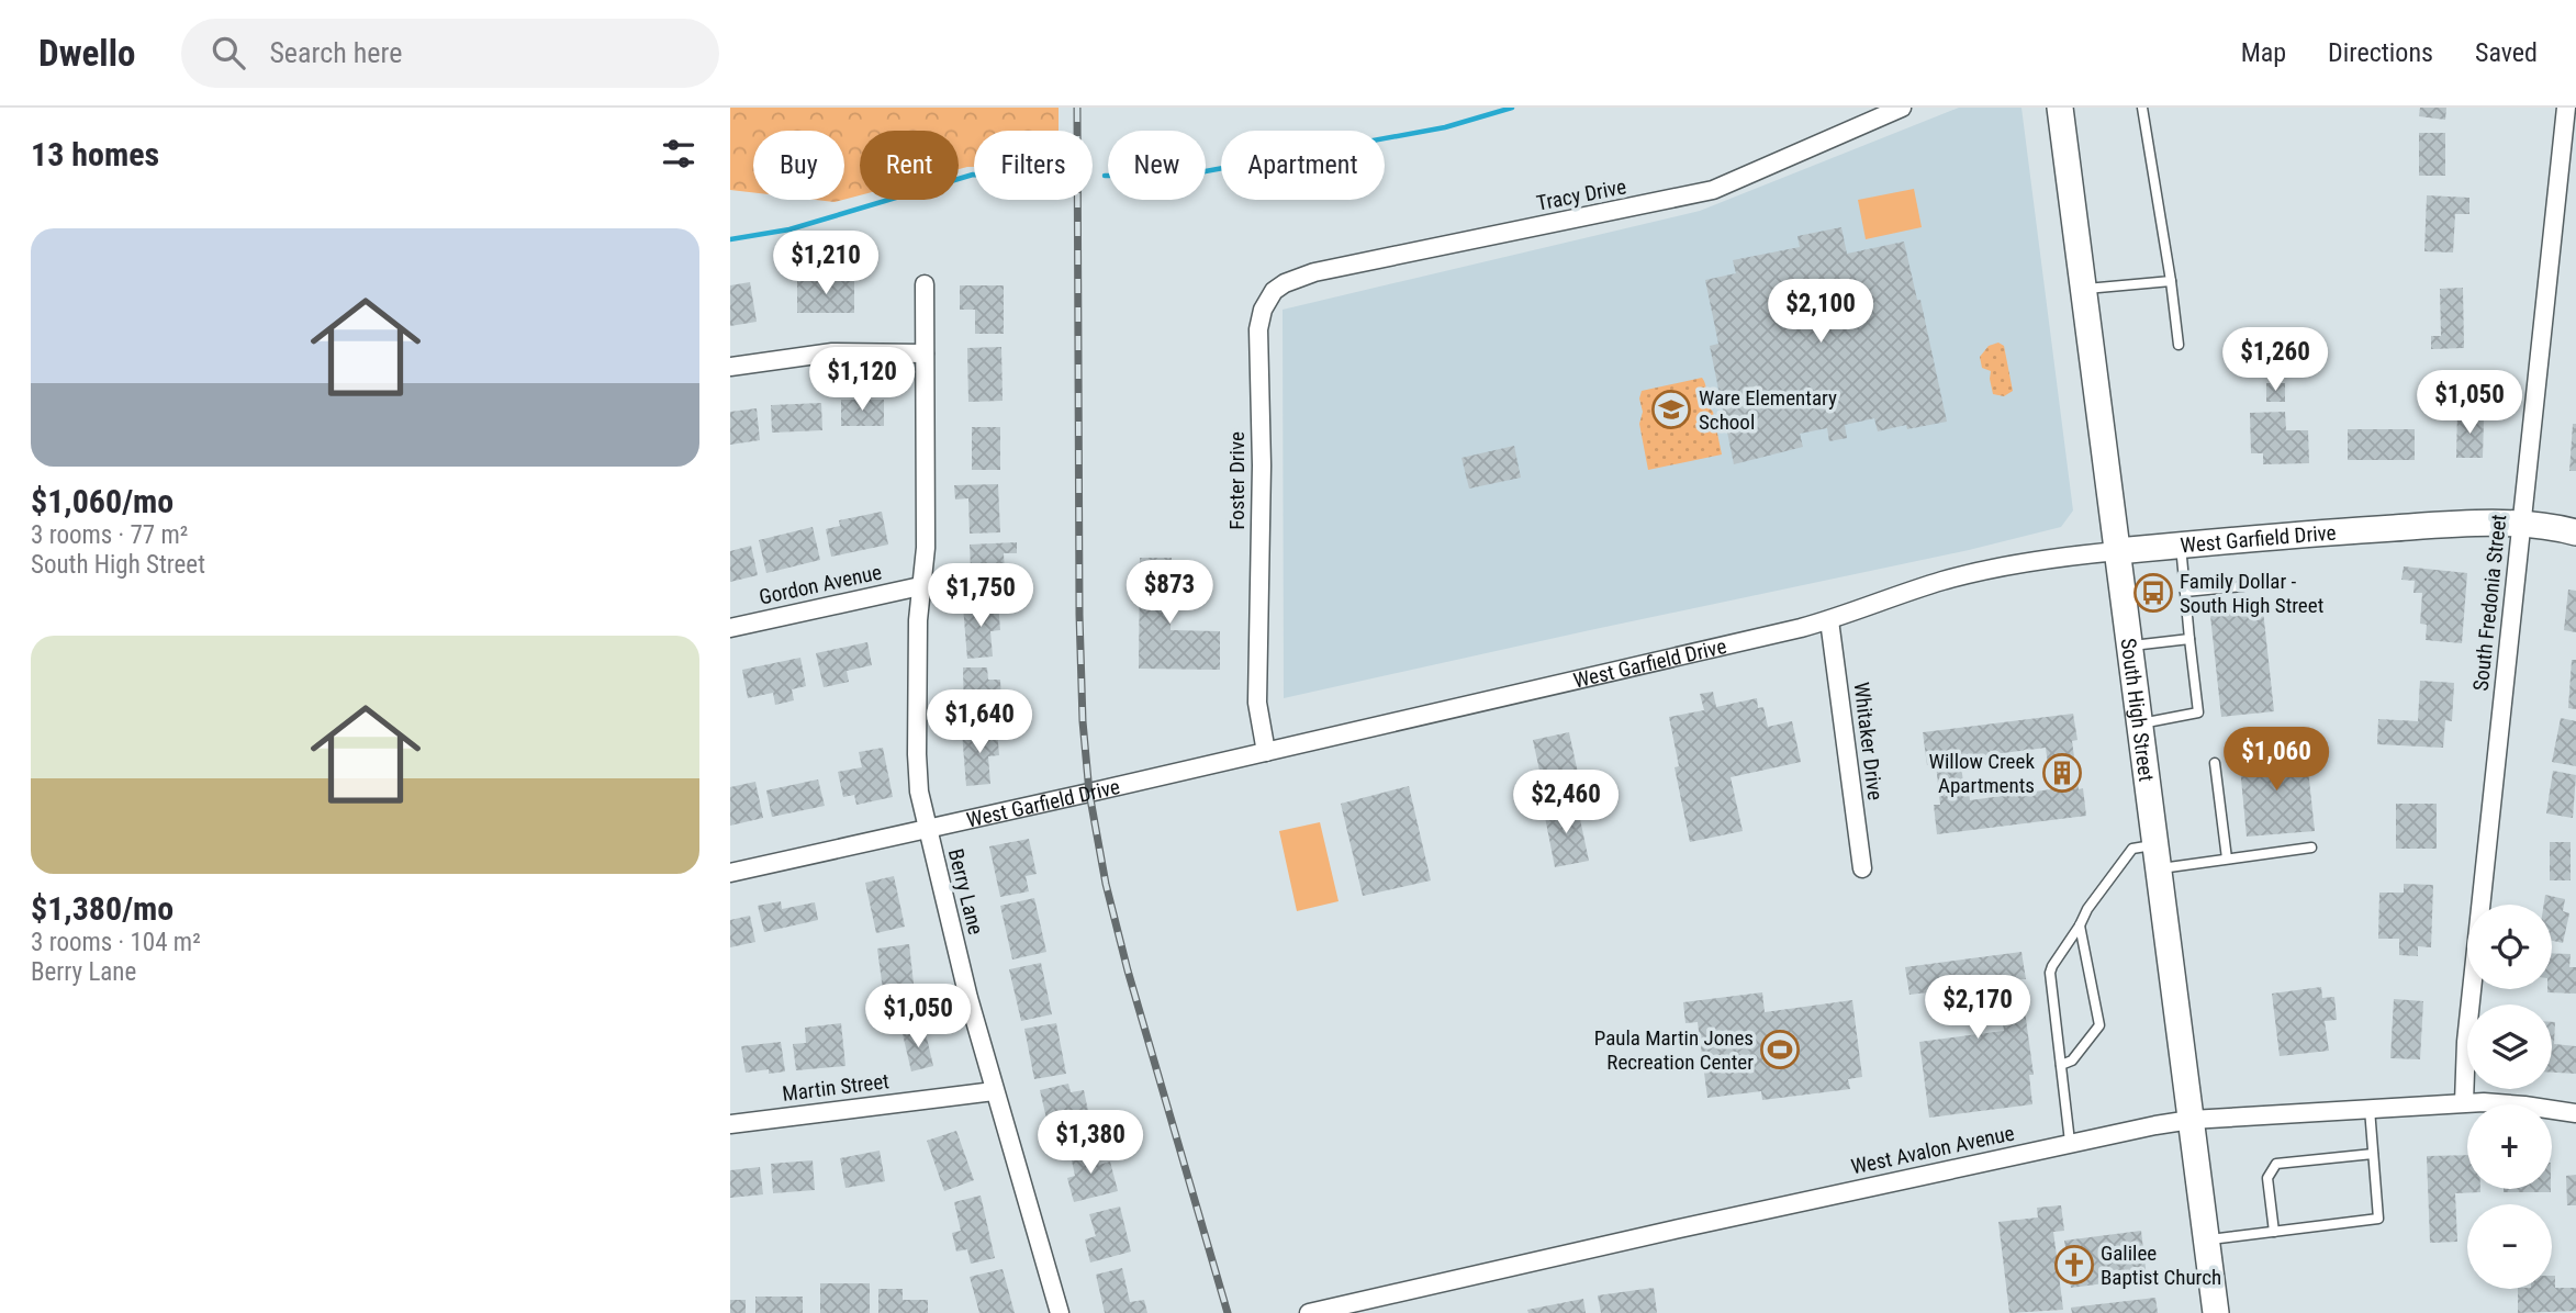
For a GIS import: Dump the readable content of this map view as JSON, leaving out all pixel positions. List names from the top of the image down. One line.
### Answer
{"streets":{"main road":["West Garfield Drive","South High Street"],"street":["Tracy Drive","Foster Drive","Gordon Avenue","South Fredonia Street","Whitaker Drive","Berry Lane","Martin Street","West Avalon Avenue"]},"crossings":[["Tracy Drive","Foster Drive"],["Foster Drive","West Garfield Drive"],["West Garfield Drive","South Fredonia Street"],["West Garfield Drive","South High Street"],["West Garfield Drive","Whitaker Drive"],["West Garfield Drive","Berry Lane"],["Gordon Avenue","Berry Lane"],["South Fredonia Street","West Avalon Avenue"],["South High Street","West Avalon Avenue"],["Berry Lane","Martin Street"]],"places":{"school or university":["Ware Elementary School"],"bus stop":["Family Dollar - South High Street"],"building":["Willow Creek Apartments"],"sports":["Paula Martin Jones Recreation Center"],"church":["Galilee Baptist Church"]},"page":{"header":"Dwello","search":"Search here","nav":["Map","Directions","Saved"],"heading":"13 homes","chip":["Buy","Rent","Filters","New","Apartment"],"list":[{"name":"$1,060/mo","note":"3 rooms · 77 m² · South High Street"},{"name":"$1,380/mo","note":"3 rooms · 104 m² · Berry Lane"}],"price":["$1,210","$2,100","$1,260","$1,120","$1,050","$873","$1,750","$1,640","$1,060","$2,460","$2,170","$1,050","$1,380"],"map_buttons":["+","−"]}}
